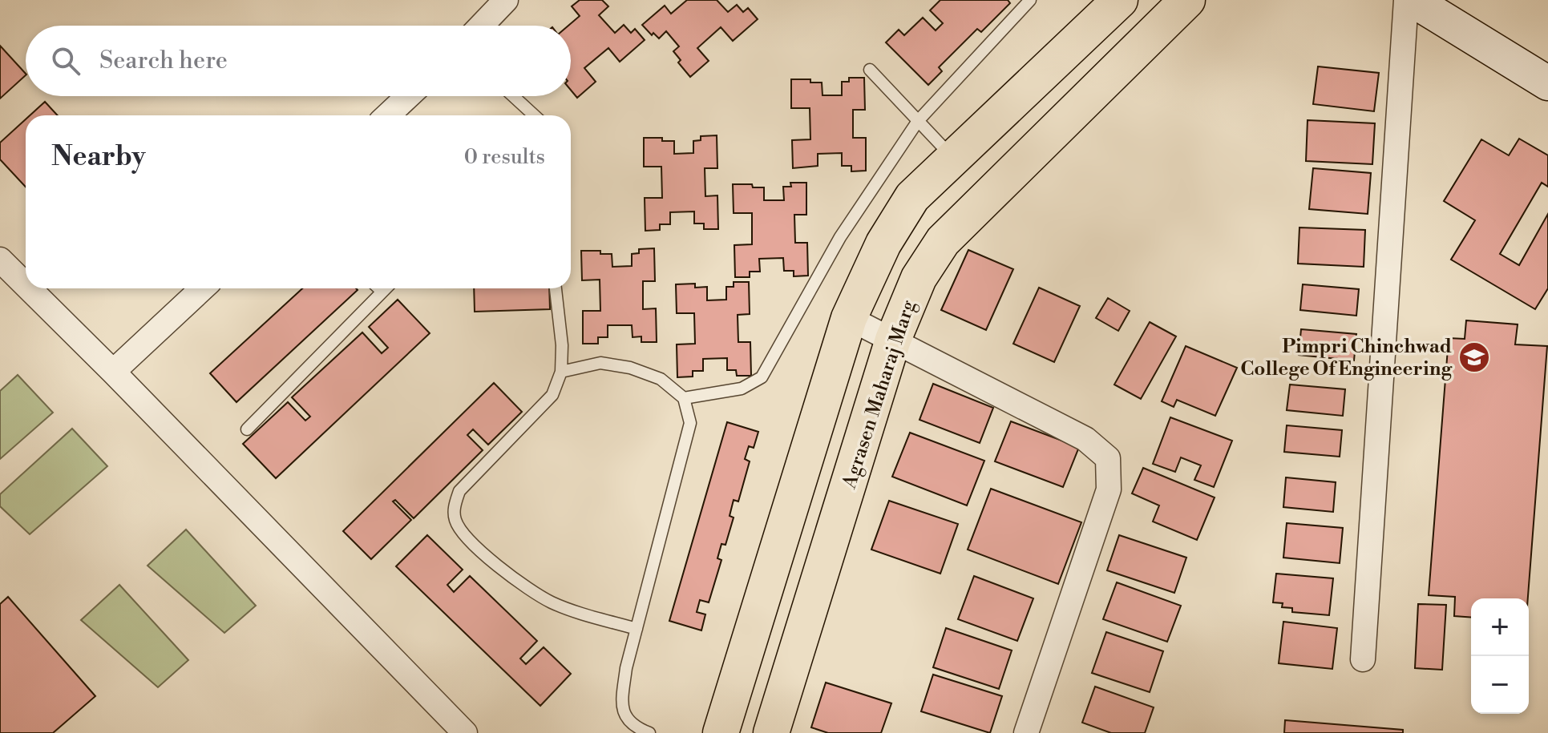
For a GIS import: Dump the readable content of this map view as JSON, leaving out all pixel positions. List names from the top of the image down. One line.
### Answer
{"streets":{"main road":["Agrasen Maharaj Marg"]},"places":{"school or university":["Pimpri Chinchwad College Of Engineering"]},"page":{"search":"Search here","heading":["Nearby","0 results"],"map_buttons":["+","−"]}}
